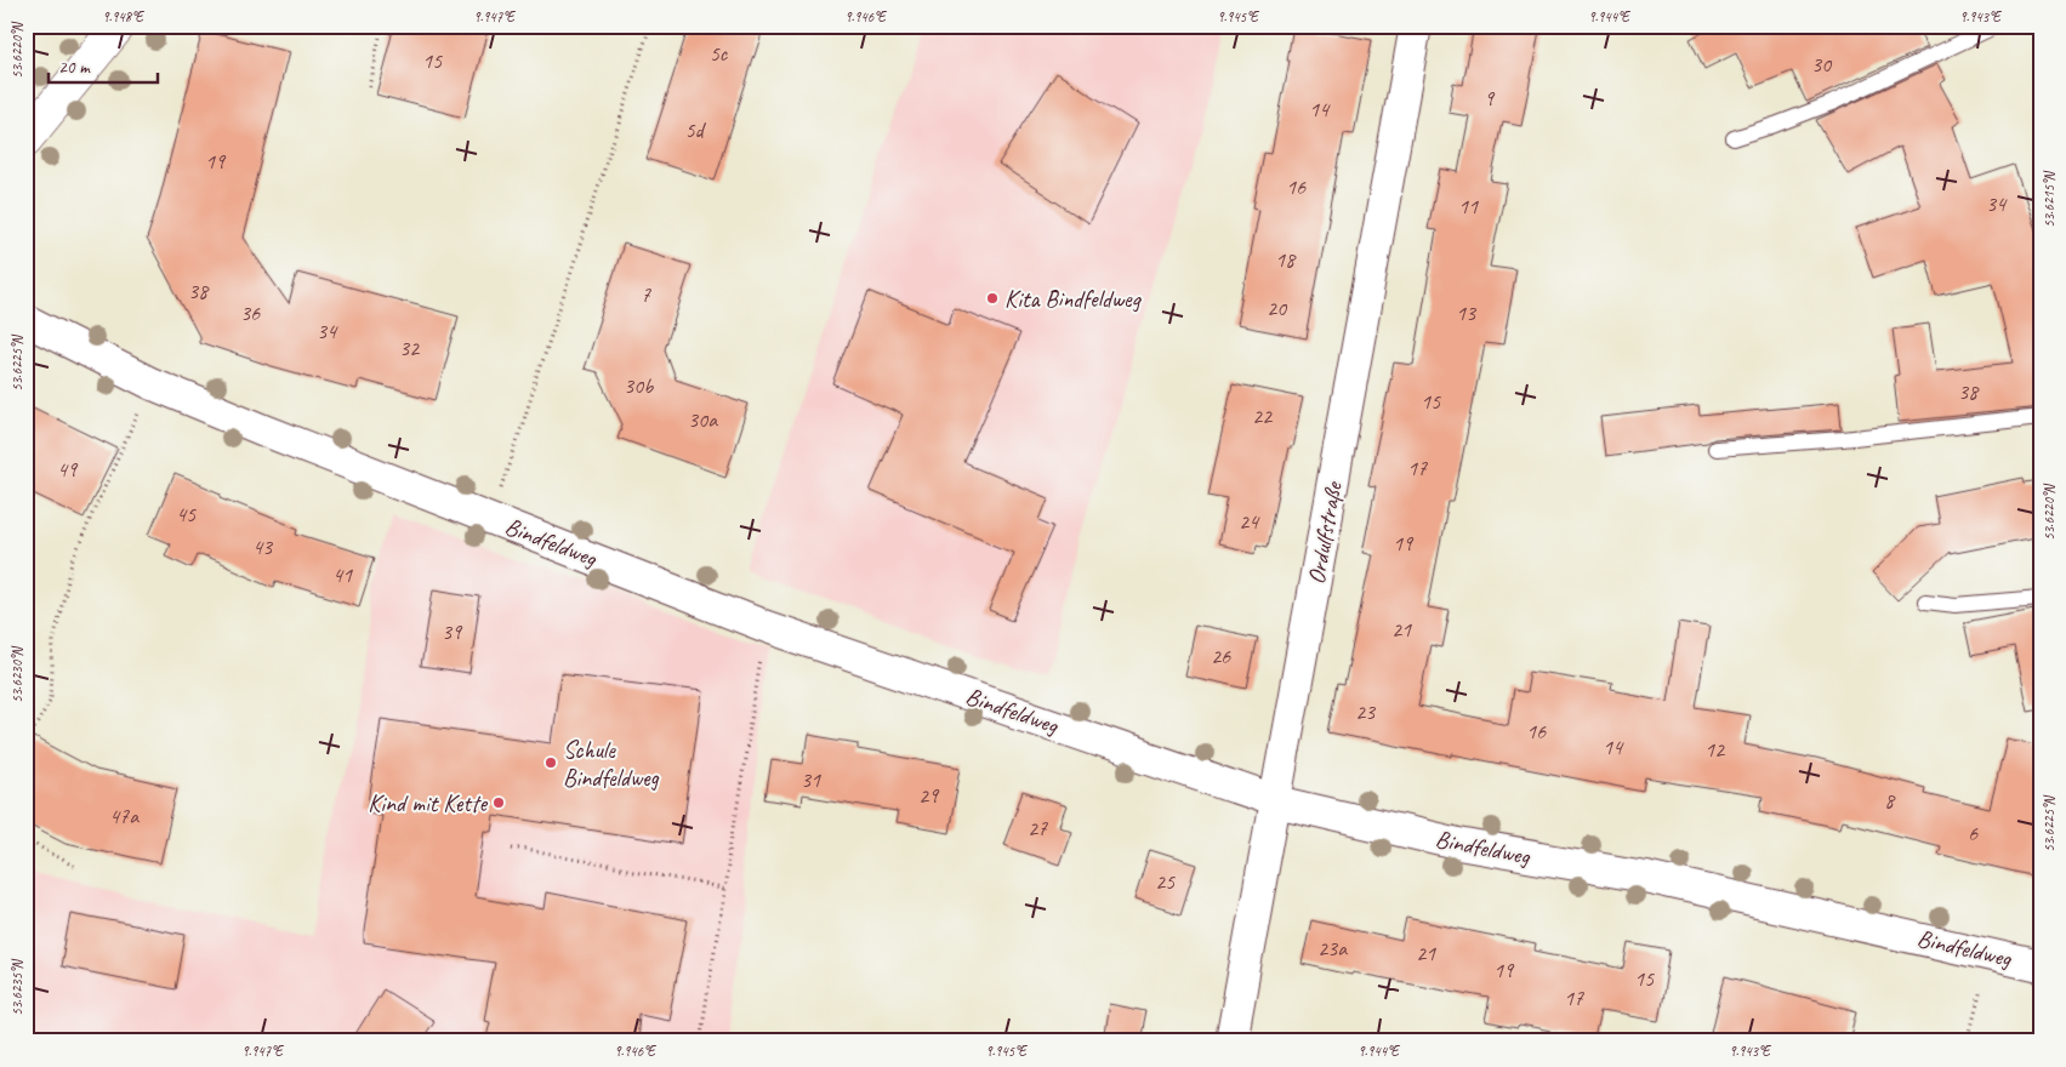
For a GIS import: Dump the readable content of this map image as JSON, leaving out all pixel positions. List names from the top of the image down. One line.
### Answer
{"streets":{"street":["Ordulfstraße","Bindfeldweg"]},"crossings":[["Ordulfstraße","Bindfeldweg"]],"places":["Kita Bindfeldweg","Schule Bindfeldweg","Kind mit Kette"],"house_numbers":["5c","15","30","9","14","5d","19","16","34","11","18","38","7","20","36","13","34","32","30b","38","15","22","30a","17","49","45","24","19","43","41","21","39","26","23","16","14","12","31","29","8","47a","27","6","25","23a","21","19","15","17"],"scale_bar":"20 m","coordinates":["9.948°E","9.947°E","9.946°E","9.945°E","9.944°E","9.943°E","53.6220°N","53.6215°N","53.6225°N","53.6230°N","53.6235°N"]}
